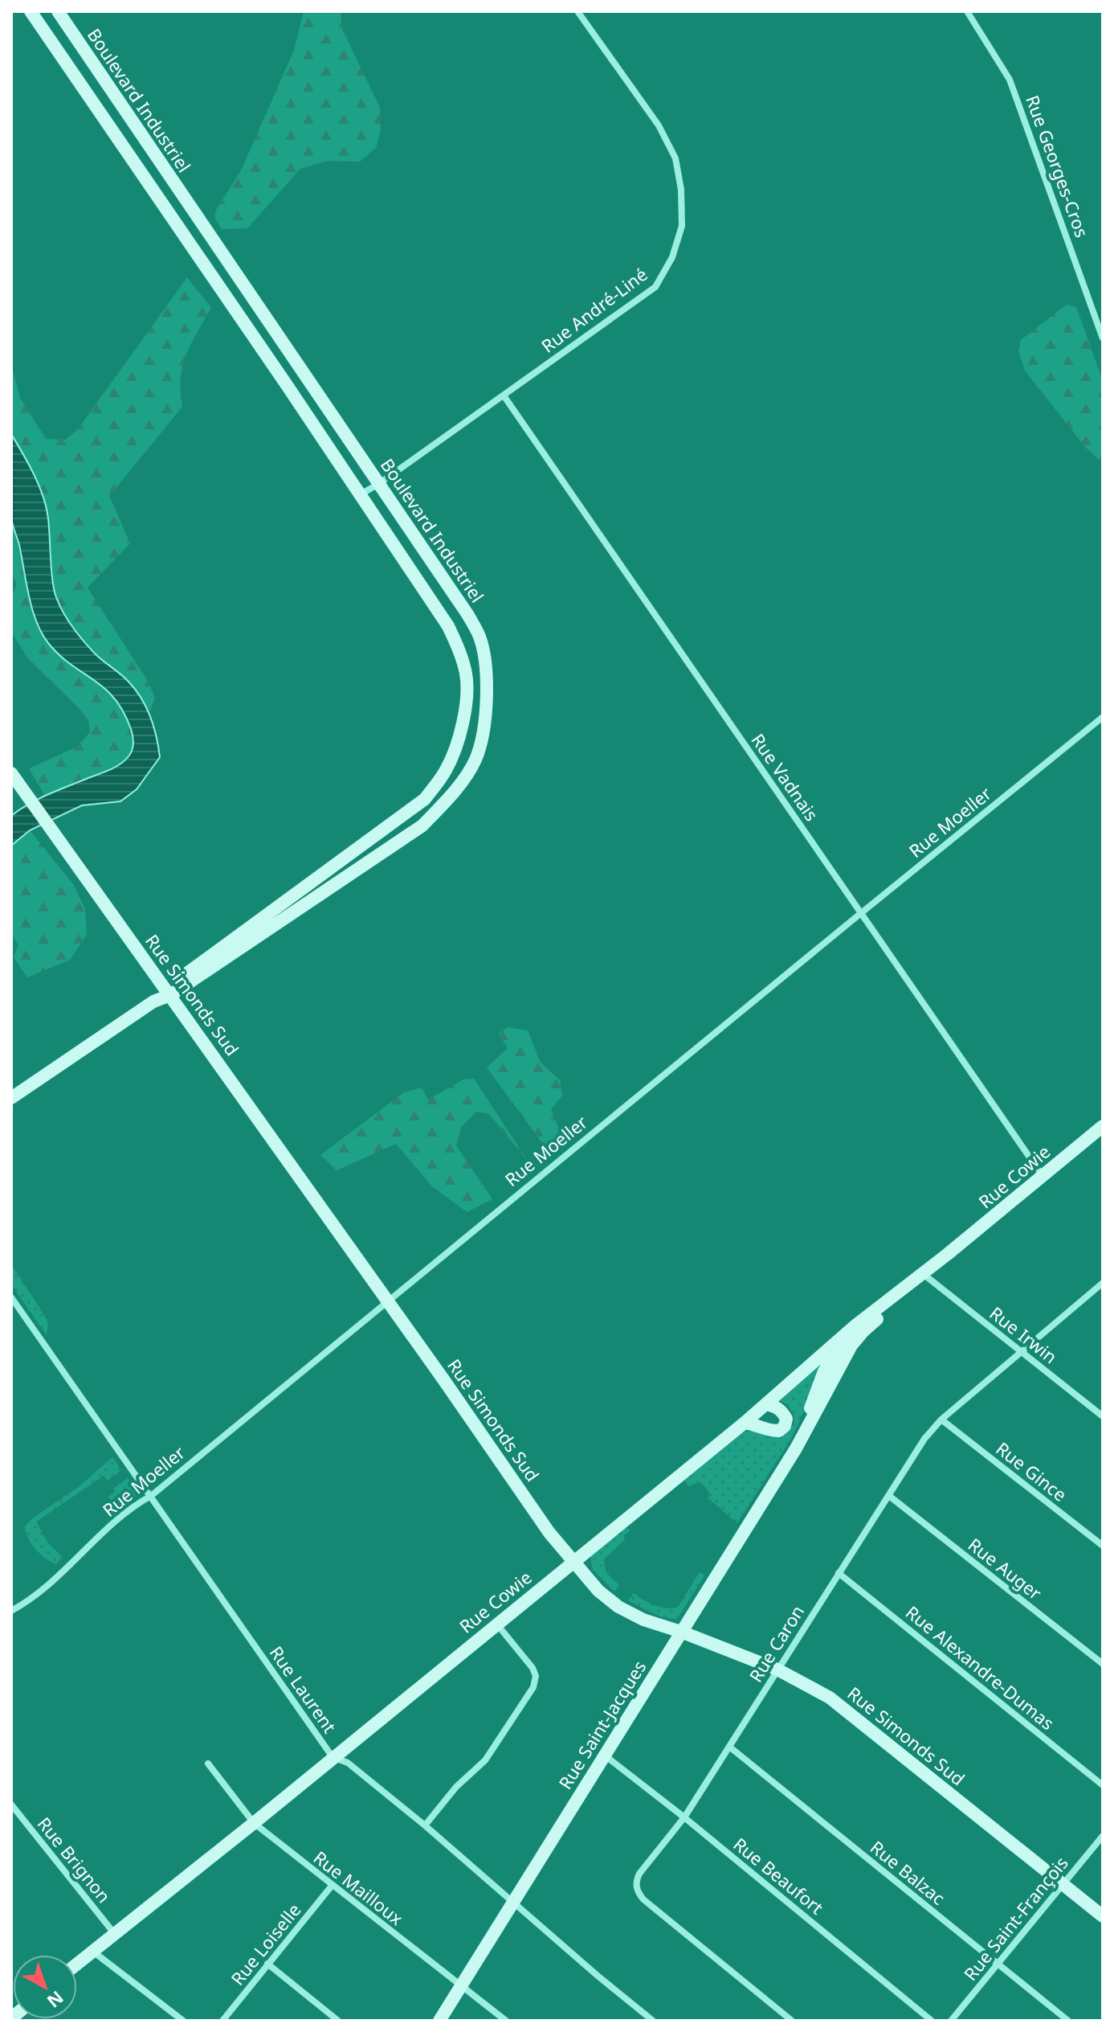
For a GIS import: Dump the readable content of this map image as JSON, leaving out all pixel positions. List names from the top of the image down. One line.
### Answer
{"streets":{"street":["Boulevard Industriel","Rue Georges-Cros","Rue André-Liné","Rue Vadnais","Rue Moeller","Rue Simonds Sud","Rue Cowie","Rue Irwin","Rue Gince","Rue Auger","Rue Caron","Rue Alexandre-Dumas","Rue Laurent","Rue Saint-Jacques","Rue Brignon","Rue Balzac","Rue Beaufort","Rue Mailloux","Rue Saint-François","Rue Loiselle"]},"crossings":[["Boulevard Industriel","Rue André-Liné"],["Boulevard Industriel","Rue Simonds Sud"],["Rue André-Liné","Rue Vadnais"],["Rue Vadnais","Rue Moeller"],["Rue Vadnais","Rue Cowie"],["Rue Moeller","Rue Simonds Sud"],["Rue Moeller","Rue Laurent"],["Rue Simonds Sud","Rue Cowie"],["Rue Simonds Sud","Rue Caron"],["Rue Simonds Sud","Rue Saint-Jacques"],["Rue Simonds Sud","Rue Saint-François"],["Rue Cowie","Rue Irwin"],["Rue Cowie","Rue Laurent"],["Rue Cowie","Rue Saint-Jacques"],["Rue Cowie","Rue Brignon"],["Rue Cowie","Rue Mailloux"],["Rue Irwin","Rue Caron"],["Rue Irwin","Rue Saint-Jacques"],["Rue Gince","Rue Caron"],["Rue Auger","Rue Caron"],["Rue Caron","Rue Alexandre-Dumas"],["Rue Caron","Rue Balzac"],["Rue Caron","Rue Beaufort"],["Rue Laurent","Rue Saint-Jacques"],["Rue Saint-Jacques","Rue Beaufort"],["Rue Saint-Jacques","Rue Mailloux"],["Rue Balzac","Rue Saint-François"],["Rue Mailloux","Rue Loiselle"]],"north":"bottom right"}
